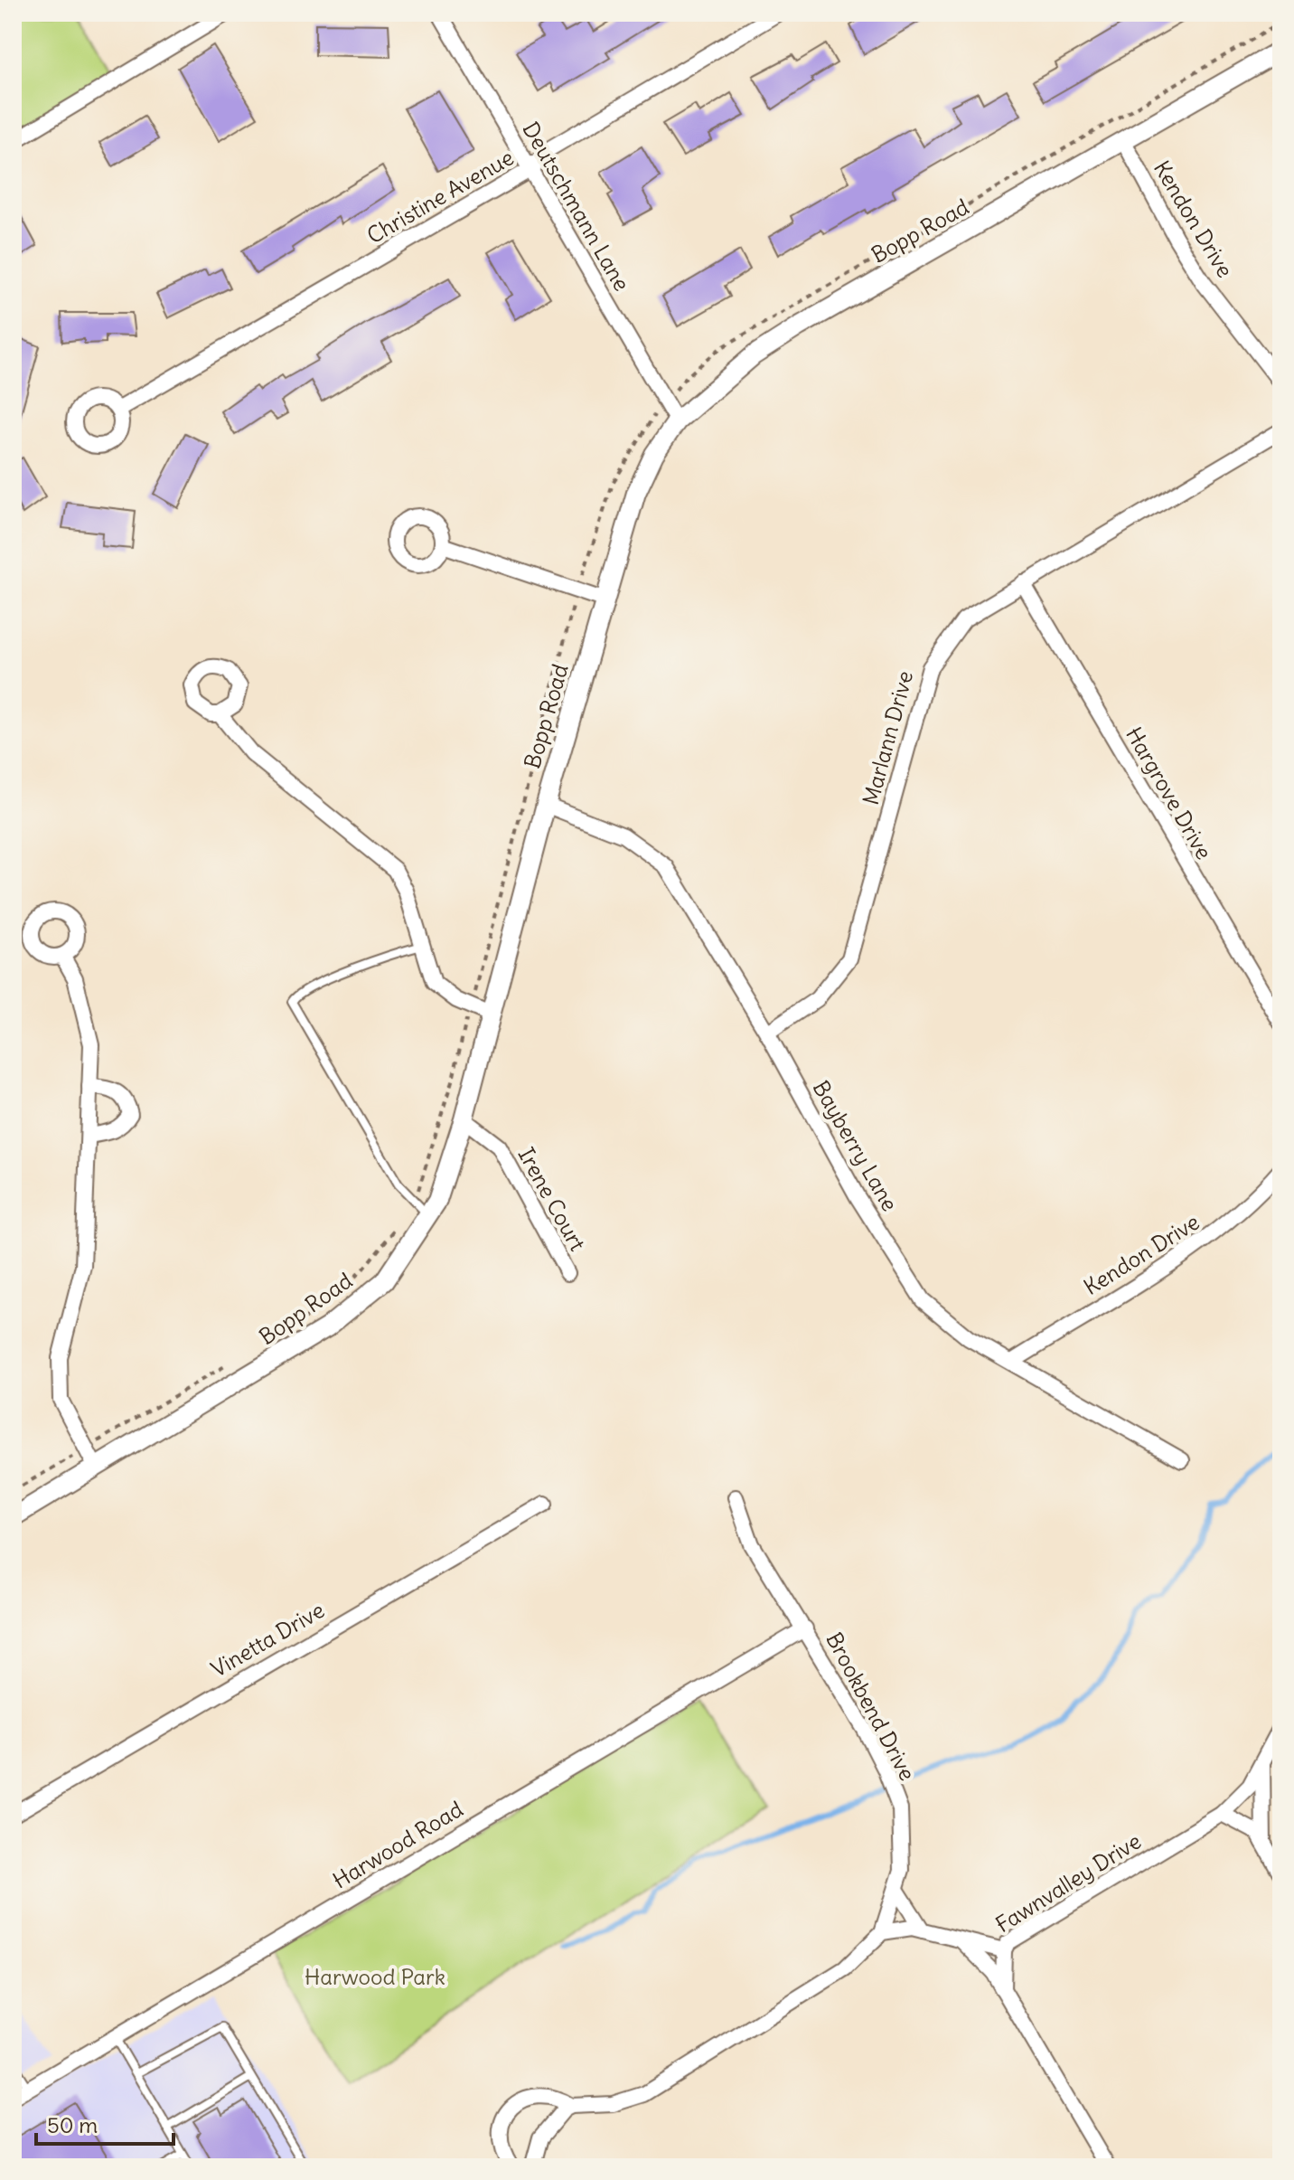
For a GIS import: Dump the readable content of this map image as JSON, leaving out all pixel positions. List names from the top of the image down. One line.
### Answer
{"streets":{"street":["Christine Avenue","Deutschmann Lane","Kendon Drive","Bopp Road","Marlann Drive","Hargrove Drive","Bayberry Lane","Irene Court","Vinetta Drive","Brookbend Drive","Harwood Road","Fawnvalley Drive"]},"crossings":[["Christine Avenue","Deutschmann Lane"],["Deutschmann Lane","Bopp Road"],["Kendon Drive","Bopp Road"],["Kendon Drive","Bayberry Lane"],["Bopp Road","Bayberry Lane"],["Bopp Road","Irene Court"],["Marlann Drive","Hargrove Drive"],["Marlann Drive","Bayberry Lane"],["Brookbend Drive","Harwood Road"],["Brookbend Drive","Fawnvalley Drive"]],"parks":["Harwood Park"],"scale_bar":"50 m"}
